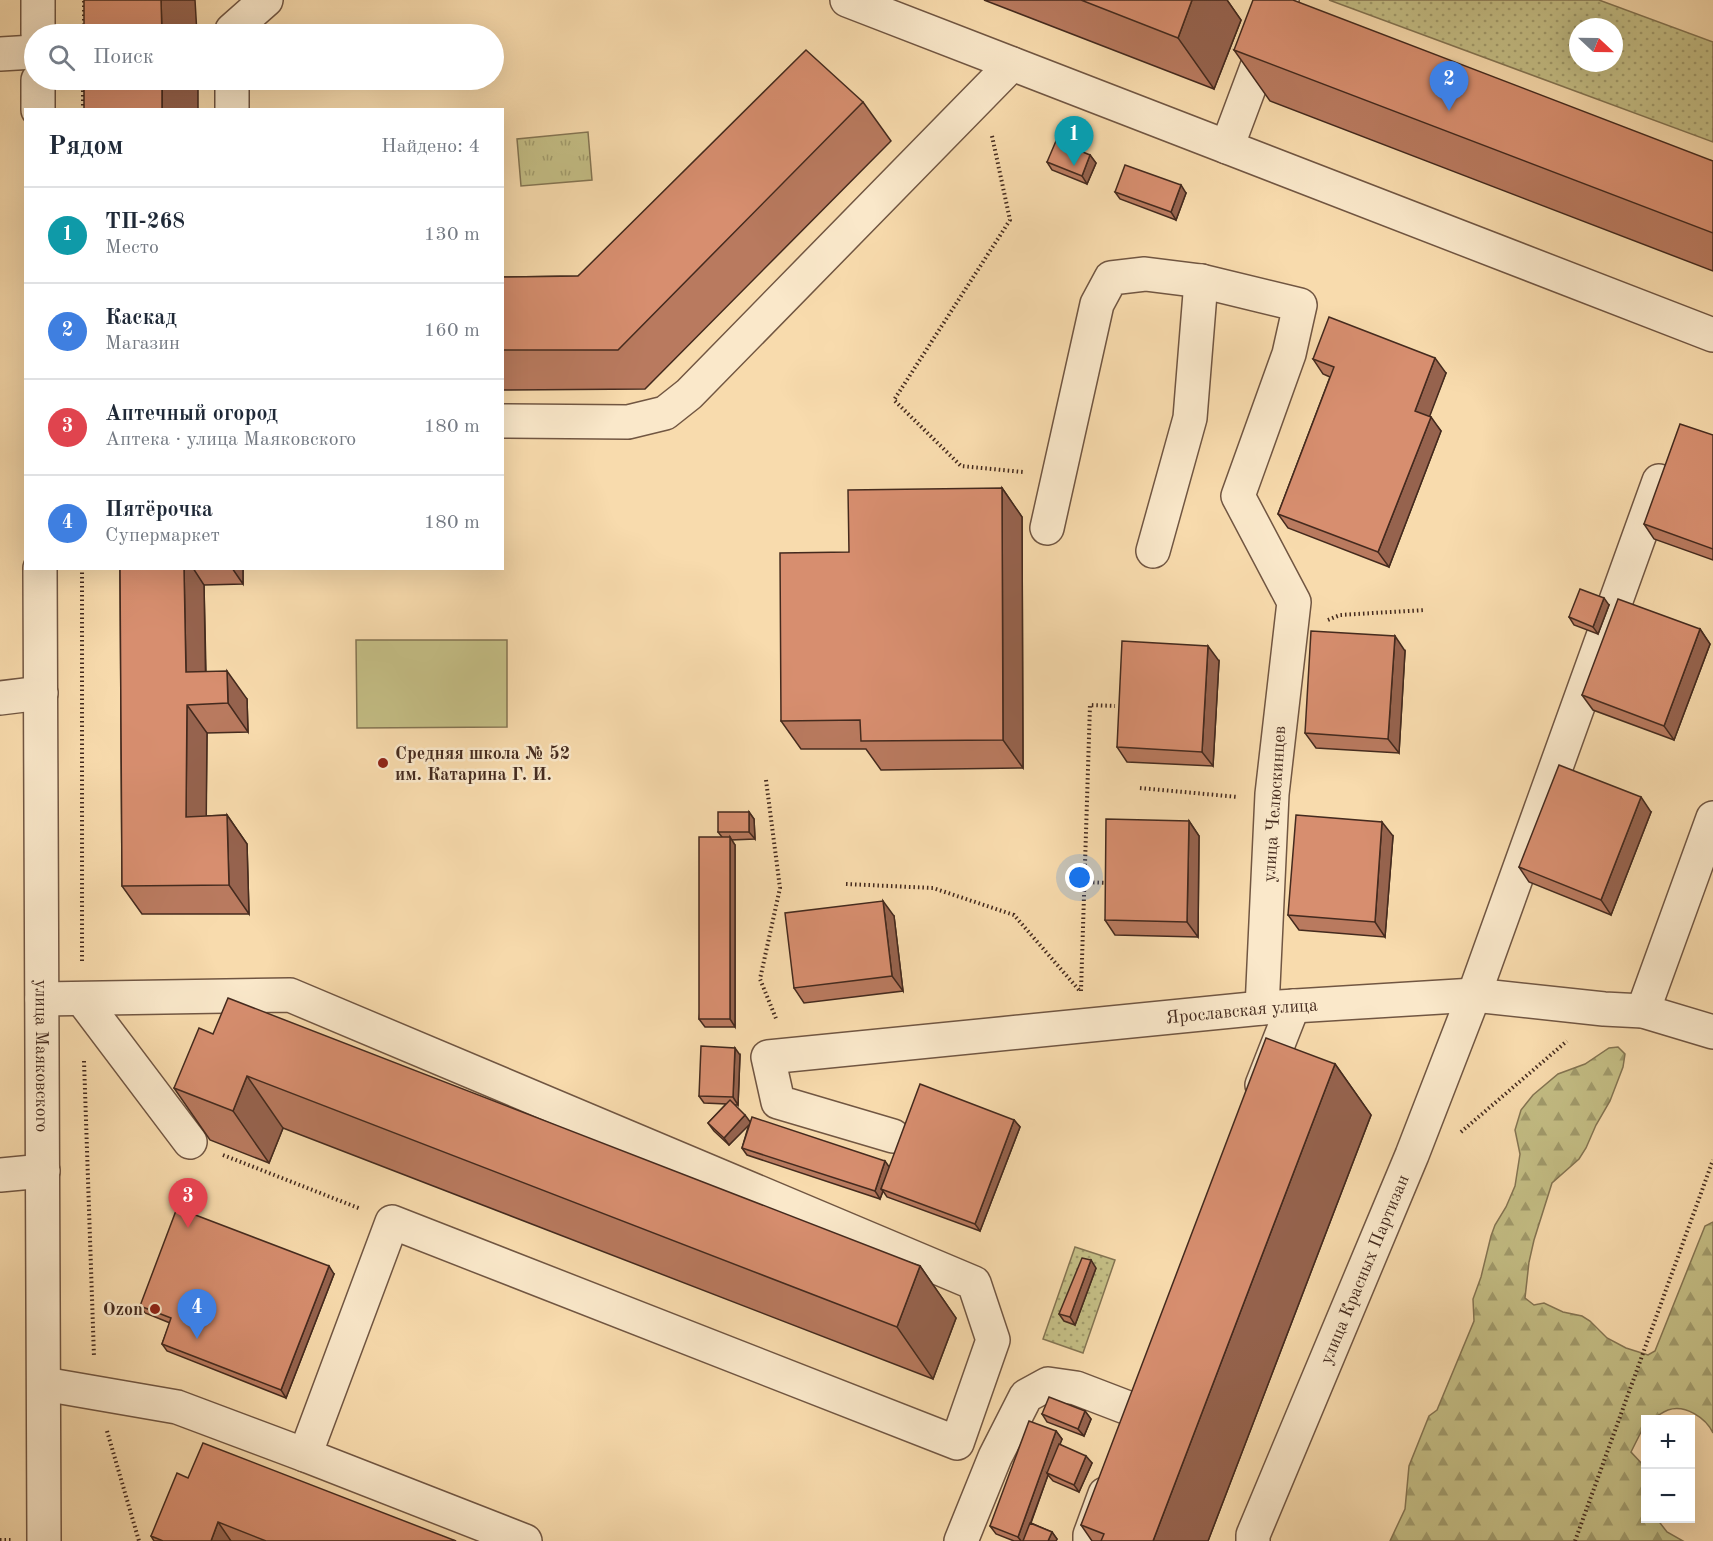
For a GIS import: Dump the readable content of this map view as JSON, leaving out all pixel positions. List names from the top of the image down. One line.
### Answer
{"streets":{"street":["улица Челюскинцев","Ярославская улица","улица Маяковского","улица Красных Партизан"]},"crossings":[["улица Челюскинцев","Ярославская улица"],["Ярославская улица","улица Красных Партизан"]],"places":["Средняя школа № 52 им. Катарина Г. И.","Ozon"],"north":"right","page":{"search":"Поиск","pins":["2","1","3","4"],"heading":["Рядом","Найдено: 4"],"list":[{"mark":"1","name":"ТП-268","note":"Место","value":"130 m"},{"mark":"2","name":"Каскад","note":"Магазин","value":"160 m"},{"mark":"3","name":"Аптечный огород","note":"Аптека · улица Маяковского","value":"180 m"},{"mark":"4","name":"Пятёрочка","note":"Супермаркет","value":"180 m"}],"map_buttons":["+","−"]}}
